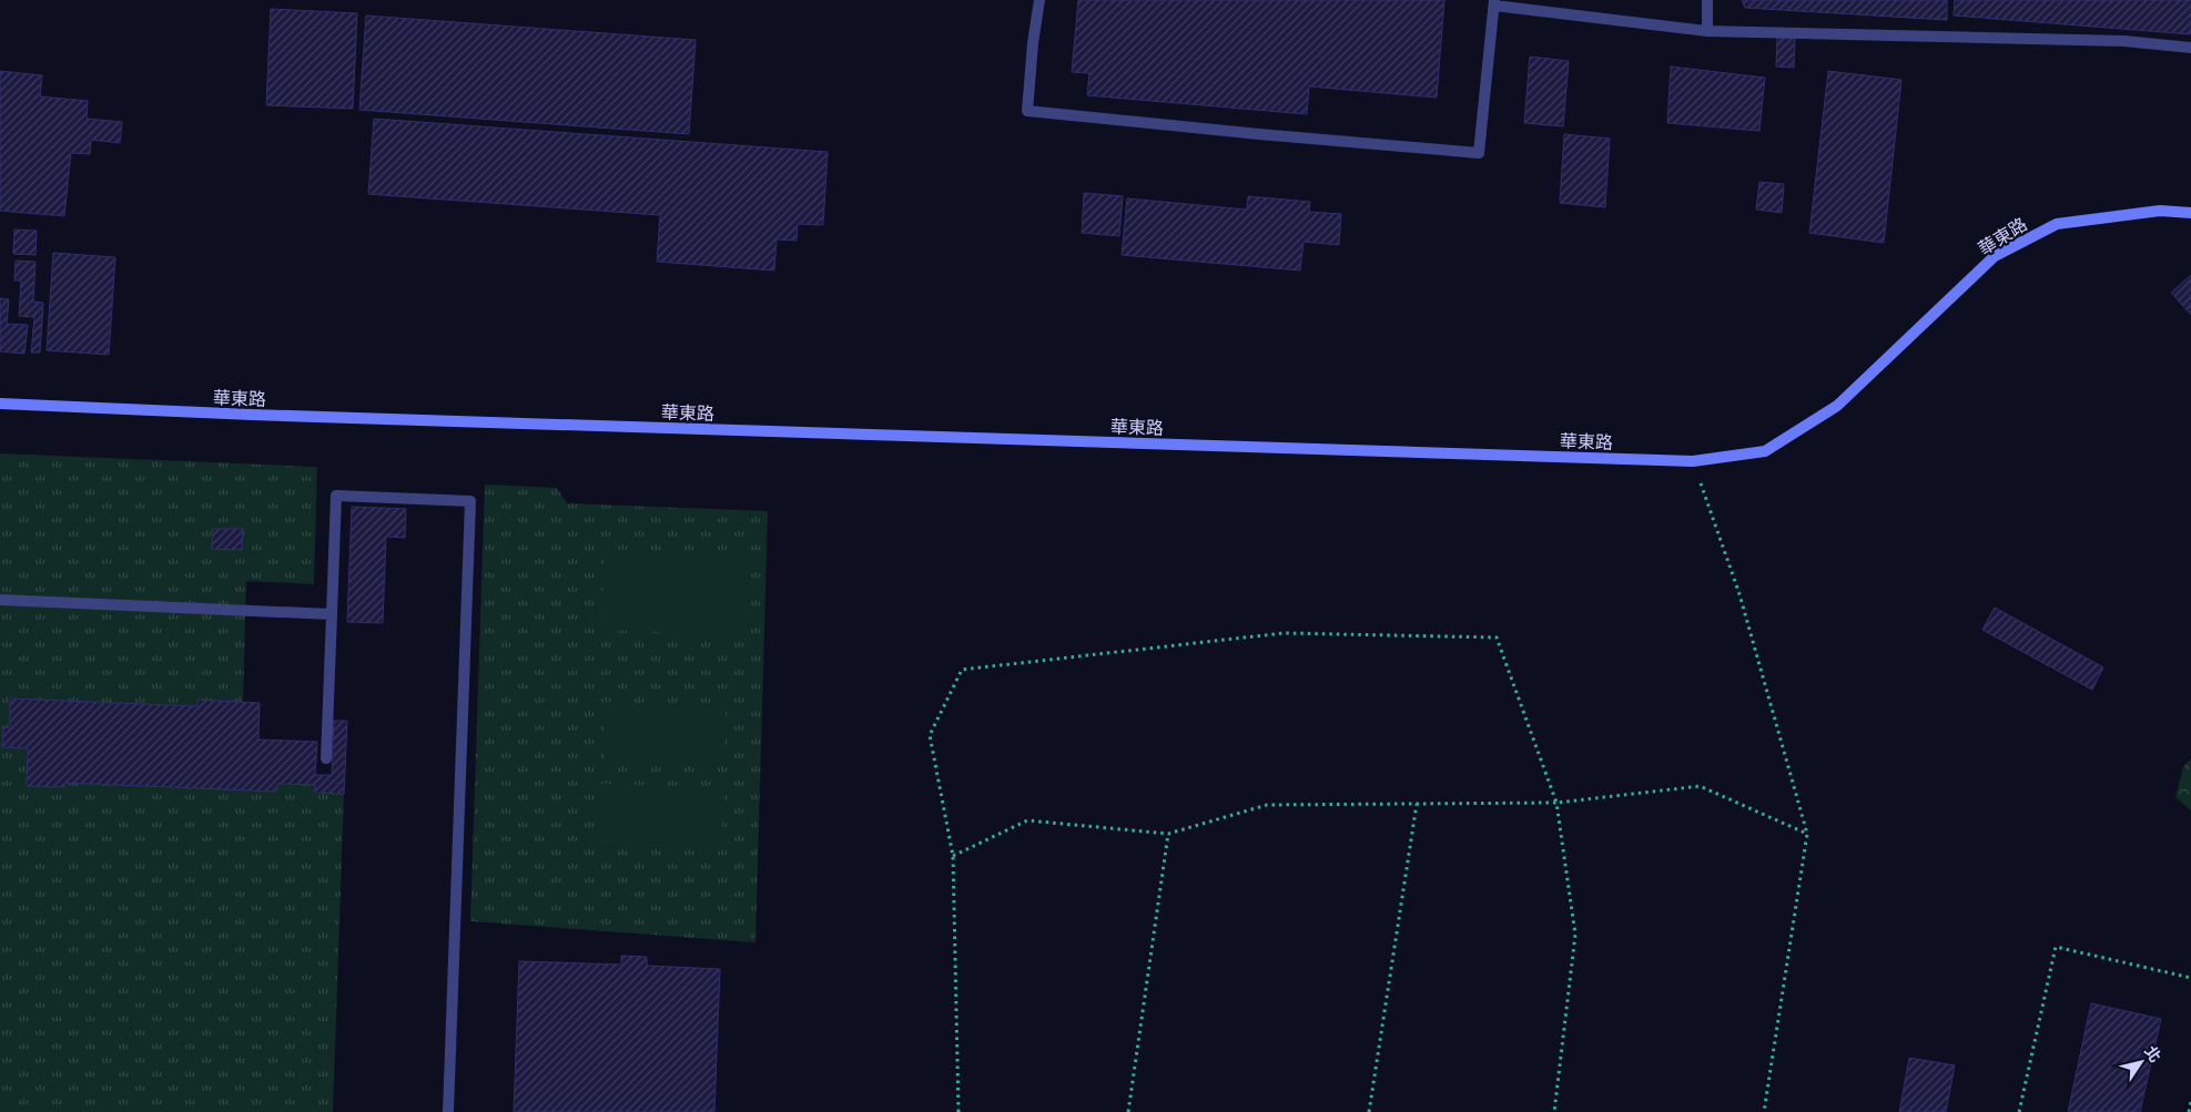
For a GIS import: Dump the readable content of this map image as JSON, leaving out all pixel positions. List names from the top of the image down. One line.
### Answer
{"streets":{"main road":["華東路"]},"north":"top right"}
